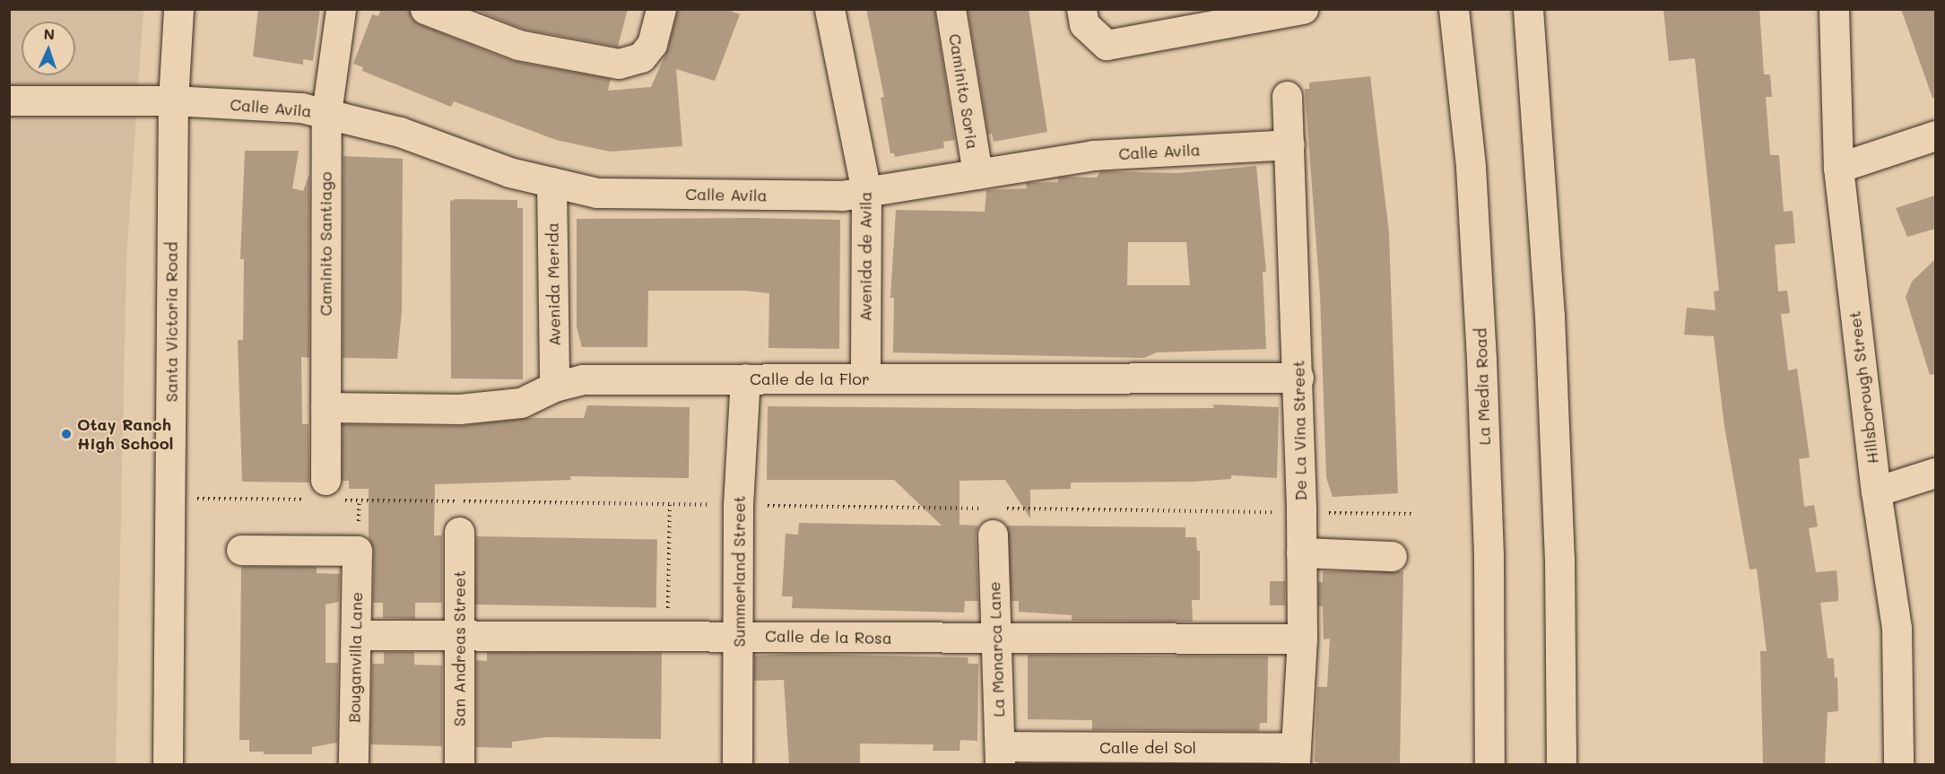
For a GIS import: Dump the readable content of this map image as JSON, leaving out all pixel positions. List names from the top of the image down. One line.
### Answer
{"streets":{"street":["Caminito Soria","Calle Avila","Caminito Santiago","Avenida de Avila","Avenida Merida","Santa Victoria Road","Calle de la Flor","La Media Road","Hillsborough Street","De La Vina Street","Summerland Street","Calle de la Rosa","San Andreas Street","La Monarca Lane","Bouganvilla Lane","Calle del Sol"]},"crossings":[["Caminito Soria","Calle Avila"],["Calle Avila","Caminito Santiago"],["Calle Avila","Avenida de Avila"],["Calle Avila","Avenida Merida"],["Calle Avila","Santa Victoria Road"],["Calle Avila","De La Vina Street"],["Caminito Santiago","Calle de la Flor"],["Avenida de Avila","Calle de la Flor"],["Avenida Merida","Calle de la Flor"],["Calle de la Flor","De La Vina Street"],["Calle de la Flor","Summerland Street"],["De La Vina Street","Calle de la Rosa"],["De La Vina Street","Calle del Sol"],["Summerland Street","Calle de la Rosa"],["Calle de la Rosa","San Andreas Street"],["Calle de la Rosa","La Monarca Lane"],["Calle de la Rosa","Bouganvilla Lane"],["La Monarca Lane","Calle del Sol"]],"places":["Otay Ranch High School"],"north":"top"}
